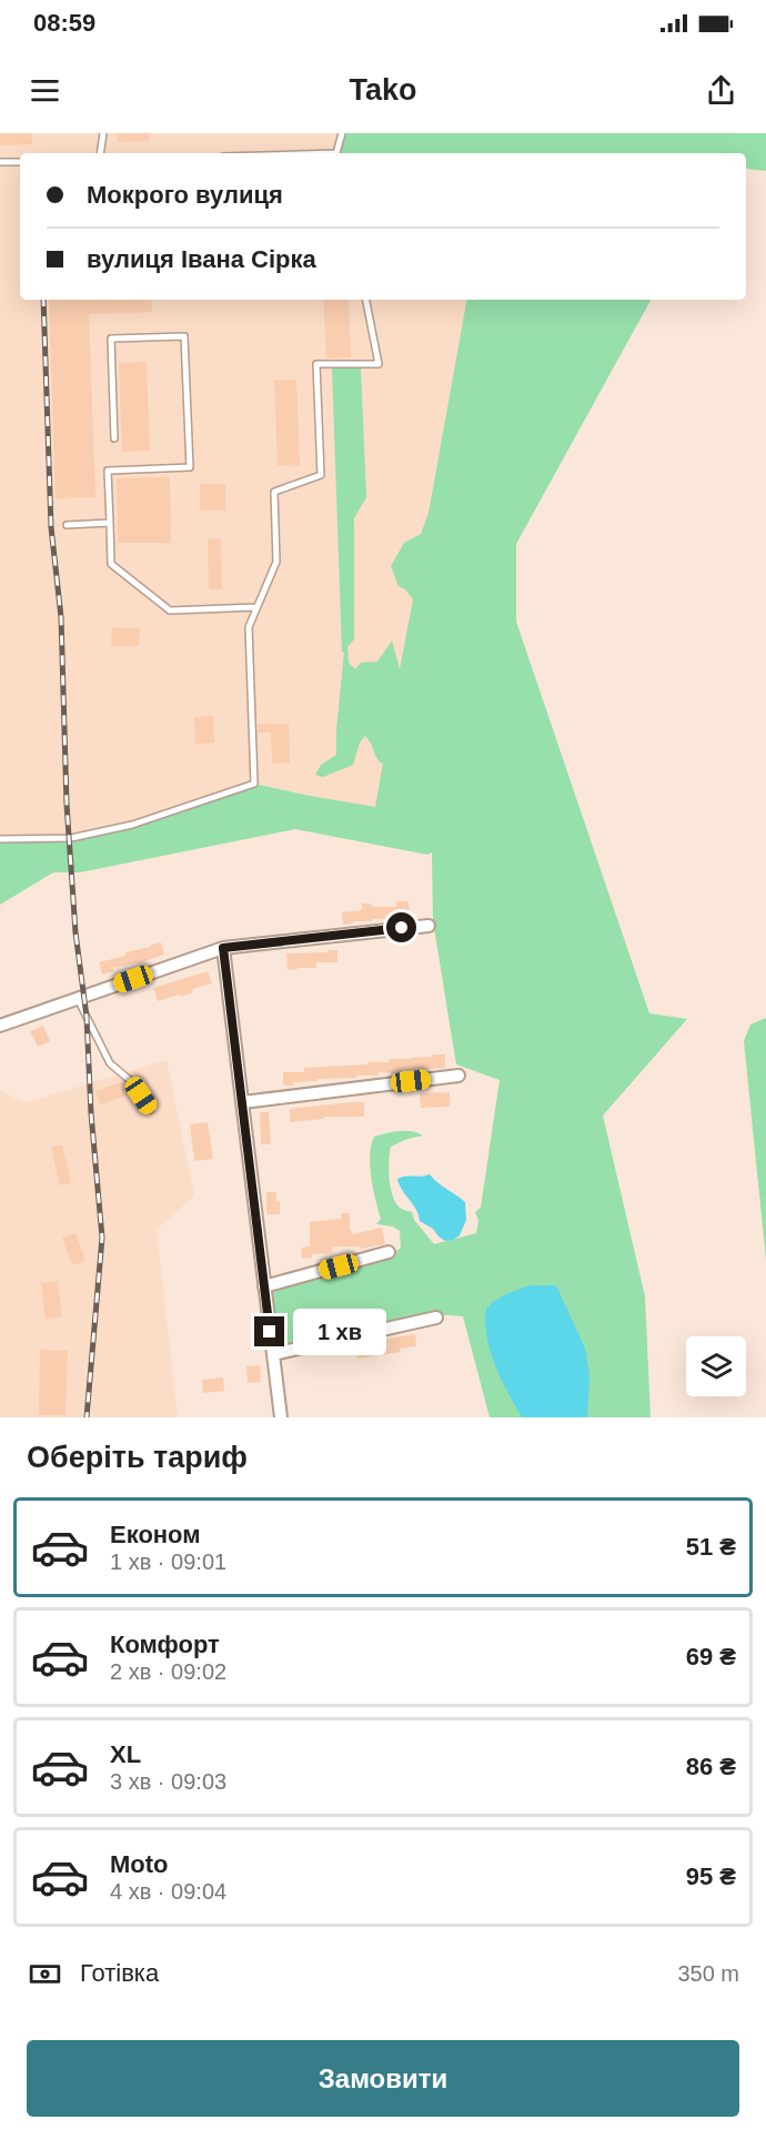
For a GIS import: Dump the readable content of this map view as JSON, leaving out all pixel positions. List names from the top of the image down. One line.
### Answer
{"page":{"status":"08:59","header":"Tako","banner":["Мокрого вулиця","вулиця Івана Сірка"],"bubble":"1 хв","heading":"Оберіть тариф","list":[{"name":"Економ","note":"1 хв · 09:01","value":"51 ₴"},{"name":"Комфорт","note":"2 хв · 09:02","value":"69 ₴"},{"name":"XL","note":"3 хв · 09:03","value":"86 ₴"},{"name":"Moto","note":"4 хв · 09:04","value":"95 ₴"}],"pay":["Готівка","350 m"],"buttons":"Замовити"}}
